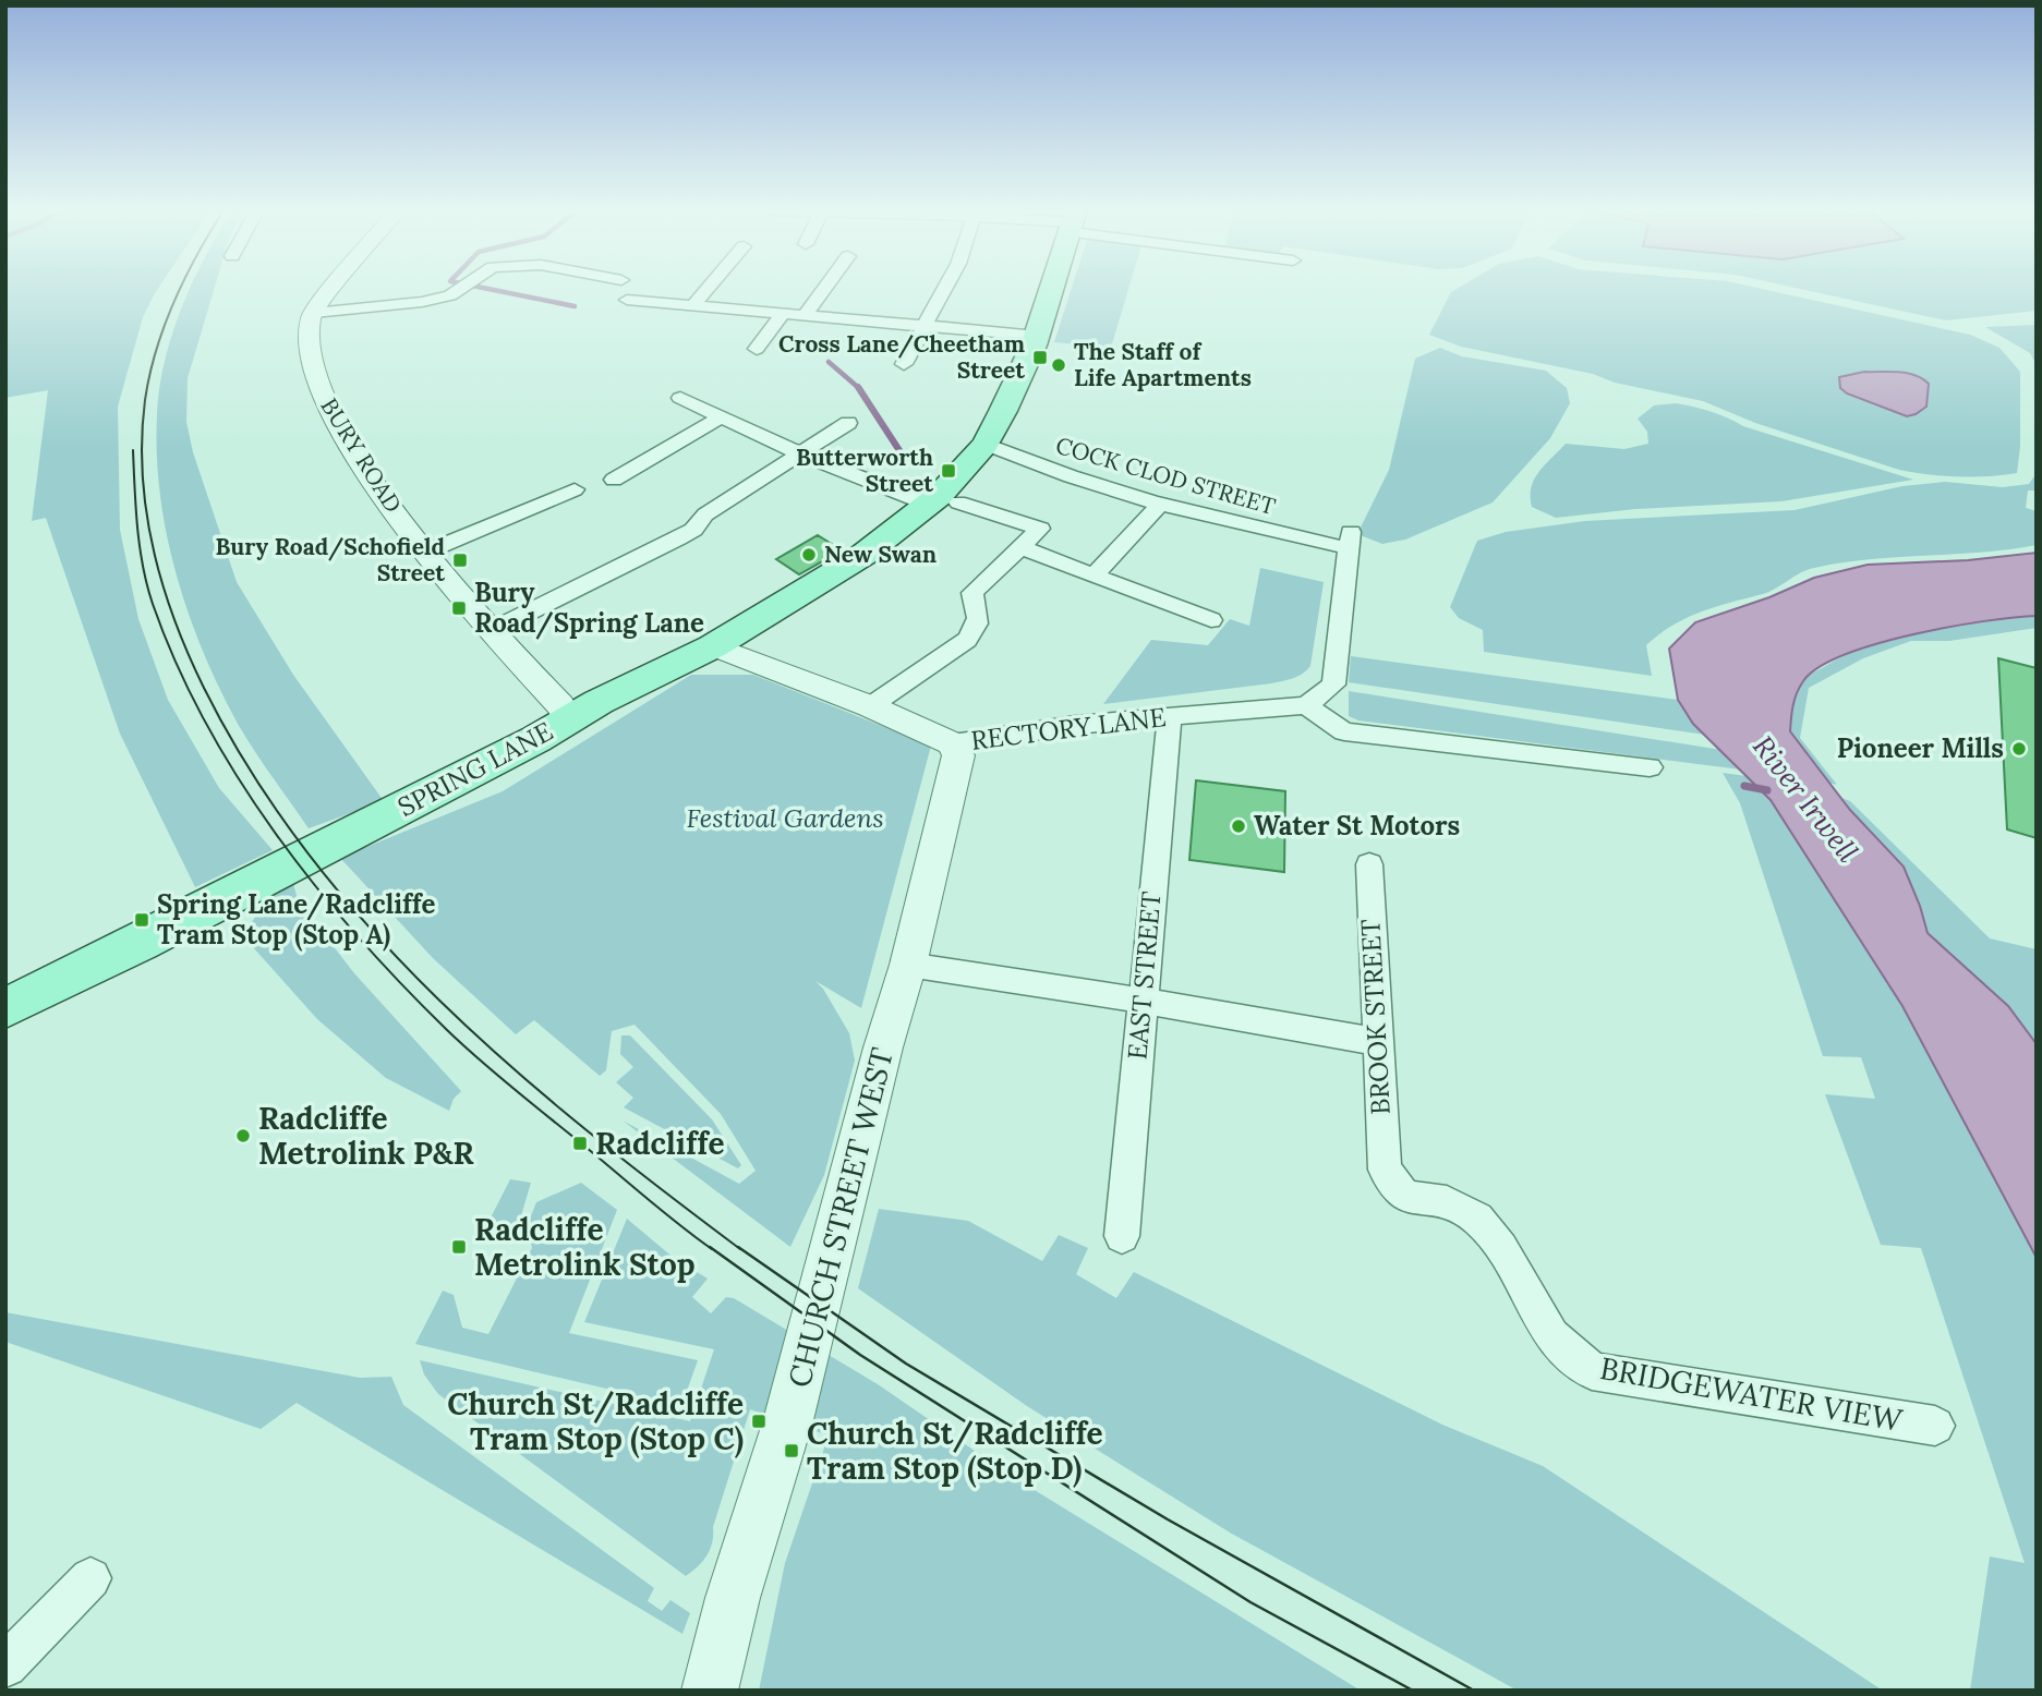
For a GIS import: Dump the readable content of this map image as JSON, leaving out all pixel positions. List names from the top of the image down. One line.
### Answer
{"streets":{"main road":["SPRING LANE"],"street":["BURY ROAD","COCK CLOD STREET","RECTORY LANE","EAST STREET","BROOK STREET","CHURCH STREET WEST","BRIDGEWATER VIEW"]},"crossings":[["BURY ROAD","SPRING LANE"],["COCK CLOD STREET","RECTORY LANE"],["COCK CLOD STREET","SPRING LANE"],["RECTORY LANE","SPRING LANE"],["RECTORY LANE","EAST STREET"],["RECTORY LANE","CHURCH STREET WEST"],["BROOK STREET","BRIDGEWATER VIEW"]],"water":["River Irwell"],"parks":["Festival Gardens"],"places":{"transit":["Cross Lane/Cheetham Street","Butterworth Street","Bury Road/Schofield Street","Bury Road/Spring Lane","Spring Lane/Radcliffe Tram Stop (Stop A)","Radcliffe","Radcliffe Metrolink Stop","Church St/Radcliffe Tram Stop (Stop C)","Church St/Radcliffe Tram Stop (Stop D)"],"other":["The Staff of Life Apartments","New Swan","Pioneer Mills","Water St Motors","Radcliffe Metrolink P&R"]}}
